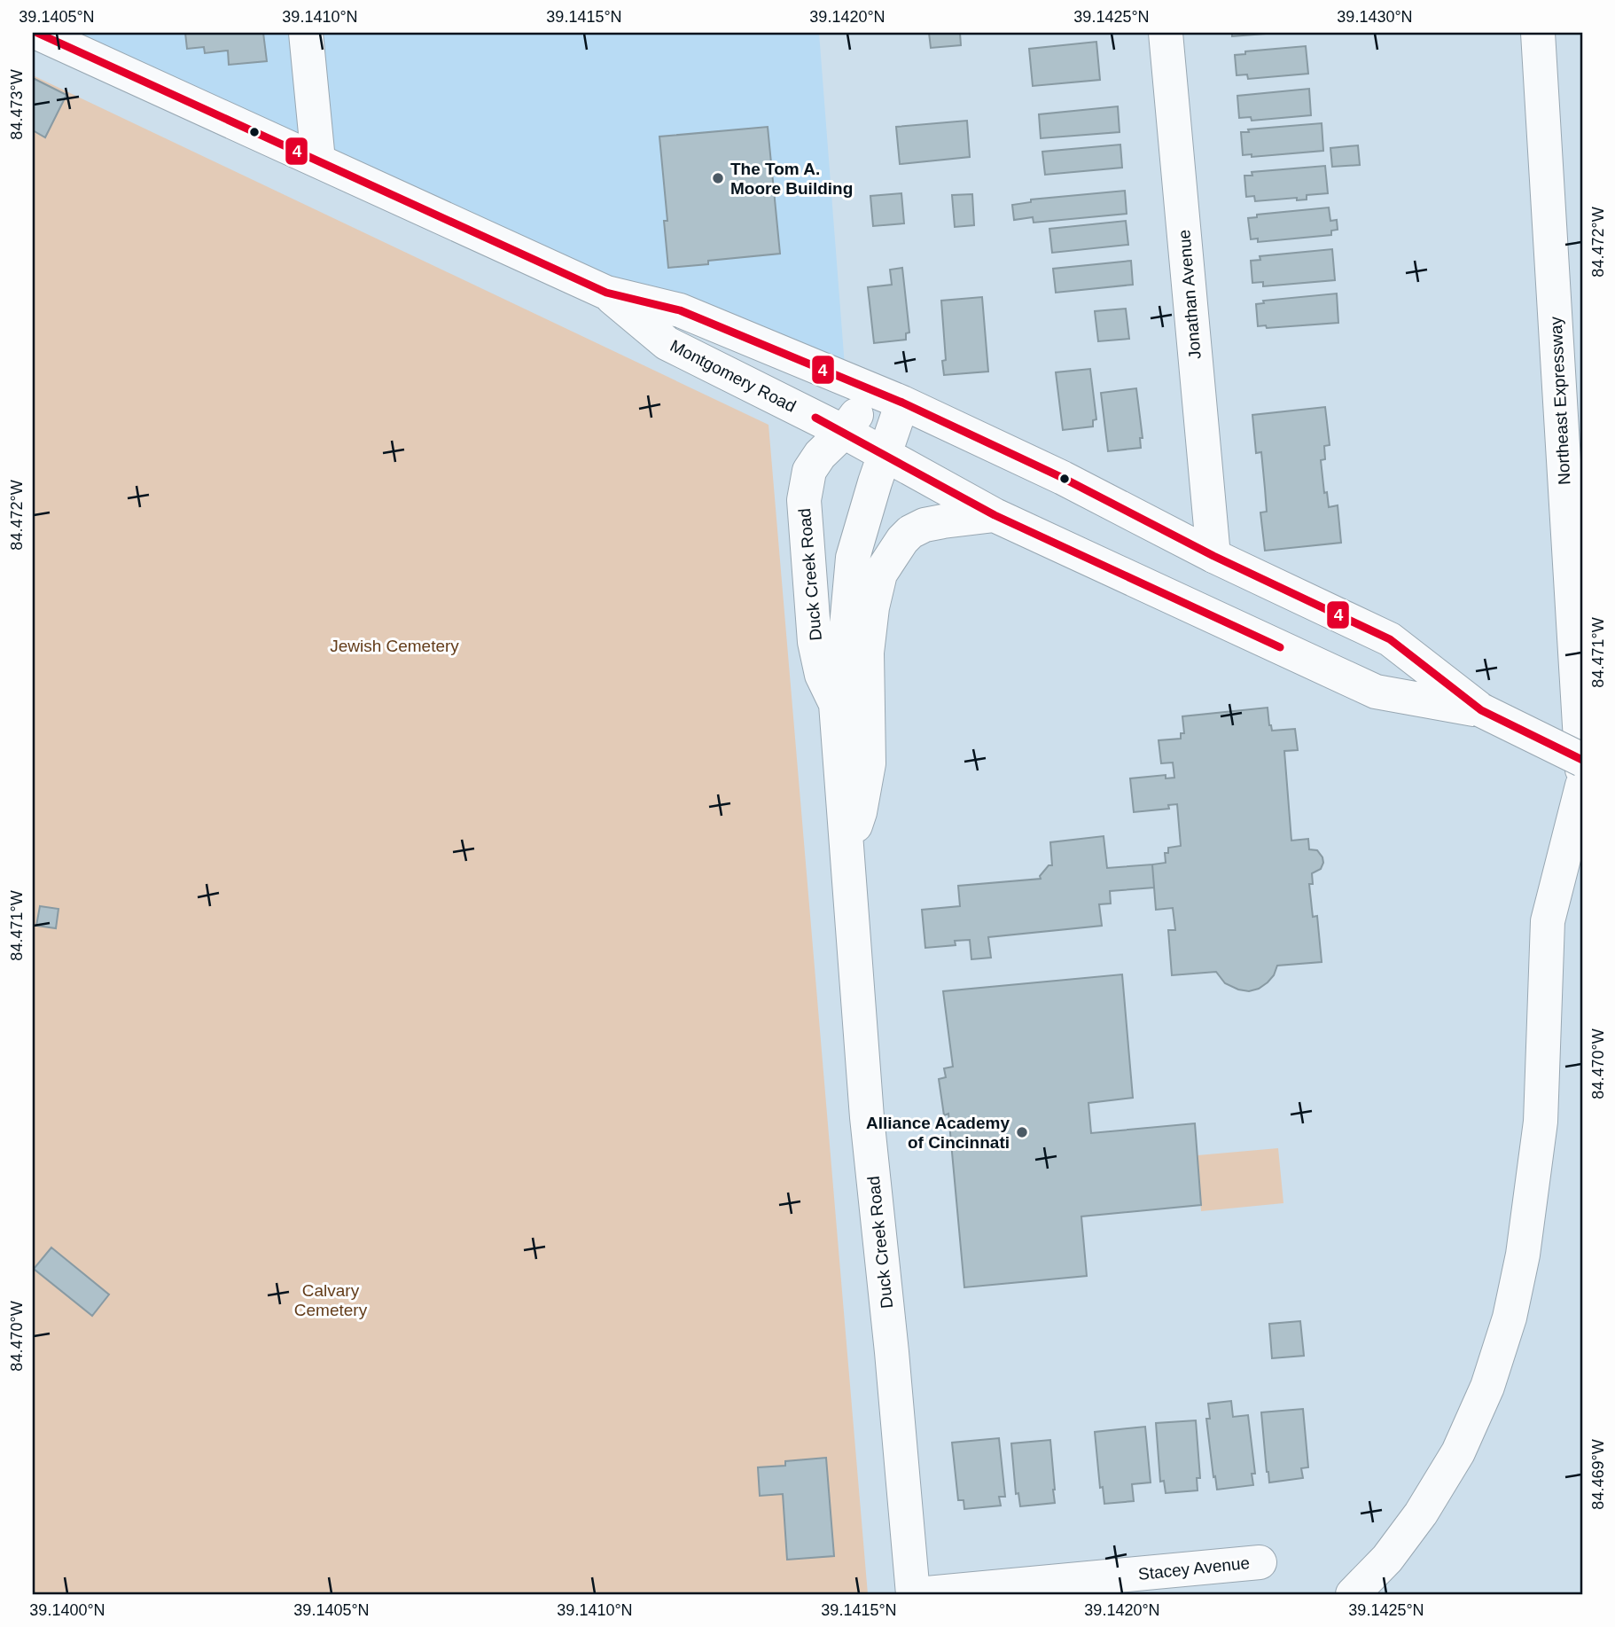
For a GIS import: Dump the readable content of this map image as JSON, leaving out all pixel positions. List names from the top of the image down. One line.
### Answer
{"streets":{"main road":["Jonathan Avenue","Montgomery Road","Northeast Expressway","Duck Creek Road","Stacey Avenue"]},"crossings":[["Jonathan Avenue","Montgomery Road"],["Montgomery Road","Duck Creek Road"],["Duck Creek Road","Stacey Avenue"]],"parks":["Jewish Cemetery","Calvary Cemetery"],"places":["The Tom A. Moore Building","Alliance Academy of Cincinnati"],"lines":["transit line 4"],"coordinates":["39.1405°N","39.1410°N","39.1415°N","39.1420°N","39.1425°N","39.1430°N","84.473°W","84.472°W","84.471°W","84.470°W","84.469°W","39.1400°N"]}
